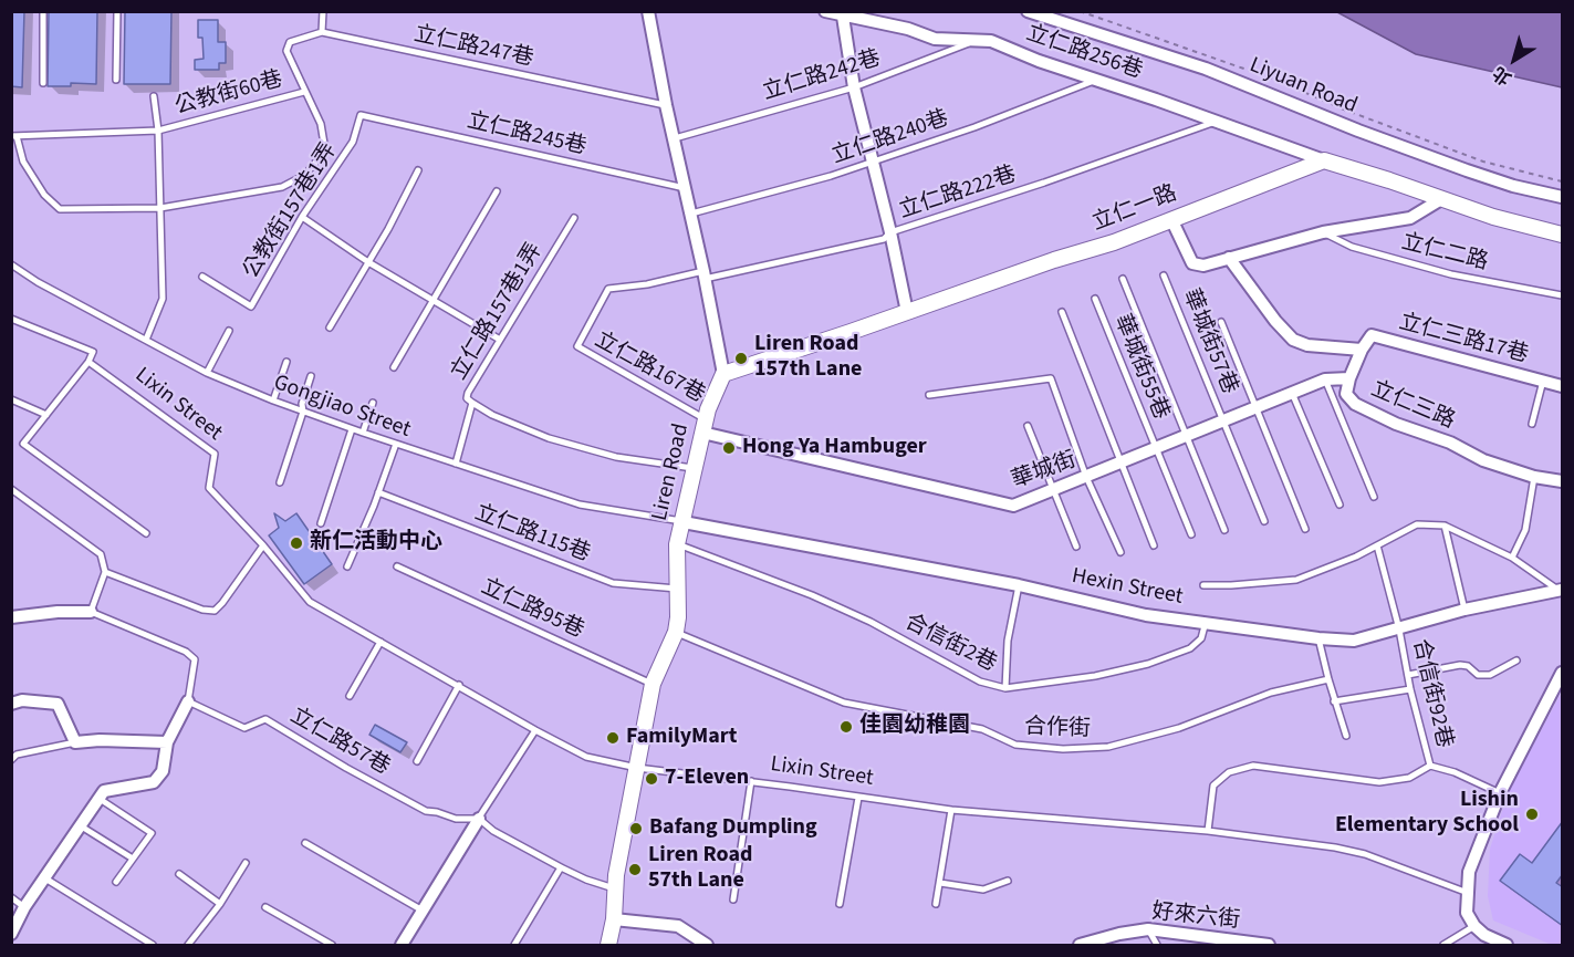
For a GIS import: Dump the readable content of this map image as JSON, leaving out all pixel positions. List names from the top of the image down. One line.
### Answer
{"streets":{"street":["立仁路256巷","Liyuan Road","立仁一路","立仁三路17巷","立仁三路","華城街","Liren Road","Hexin Street","好來六街"],"lane":["立仁路247巷","立仁路242巷","公教街60巷","立仁路245巷","立仁路240巷","立仁路222巷","公教街157巷1弄","立仁二路","立仁路157巷1弄","華城街57巷","華城街55巷","立仁路167巷","Lixin Street","Gongjiao Street","立仁路115巷","立仁路95巷","合信街2巷","合信街92巷","合作街","立仁路57巷"]},"crossings":[["立仁路247巷","公教街60巷"],["立仁路256巷","立仁路242巷"],["立仁路256巷","立仁路240巷"],["立仁路256巷","立仁路222巷"],["立仁路256巷","立仁一路"],["公教街60巷","Gongjiao Street"],["立仁路245巷","公教街157巷1弄"],["立仁路222巷","立仁路167巷"],["立仁一路","Liren Road"],["立仁路157巷1弄","Gongjiao Street"],["立仁三路17巷","立仁三路"],["華城街57巷","華城街"],["華城街55巷","華城街"],["立仁路167巷","華城街"],["立仁路167巷","Liren Road"],["Lixin Street","Liren Road"],["立仁三路","華城街"],["Gongjiao Street","Liren Road"],["Gongjiao Street","Hexin Street"],["華城街","Liren Road"],["Liren Road","立仁路115巷"],["Liren Road","Hexin Street"],["Liren Road","立仁路95巷"],["Liren Road","合信街2巷"],["Liren Road","合作街"],["Liren Road","立仁路57巷"],["Hexin Street","合信街2巷"],["Hexin Street","合信街92巷"]],"places":["Liren Road 157th Lane","Hong Ya Hambuger","新仁活動中心","佳園幼稚園","FamilyMart","7-Eleven","Lishin Elementary School","Bafang Dumpling","Liren Road 57th Lane"],"north":"bottom left"}
